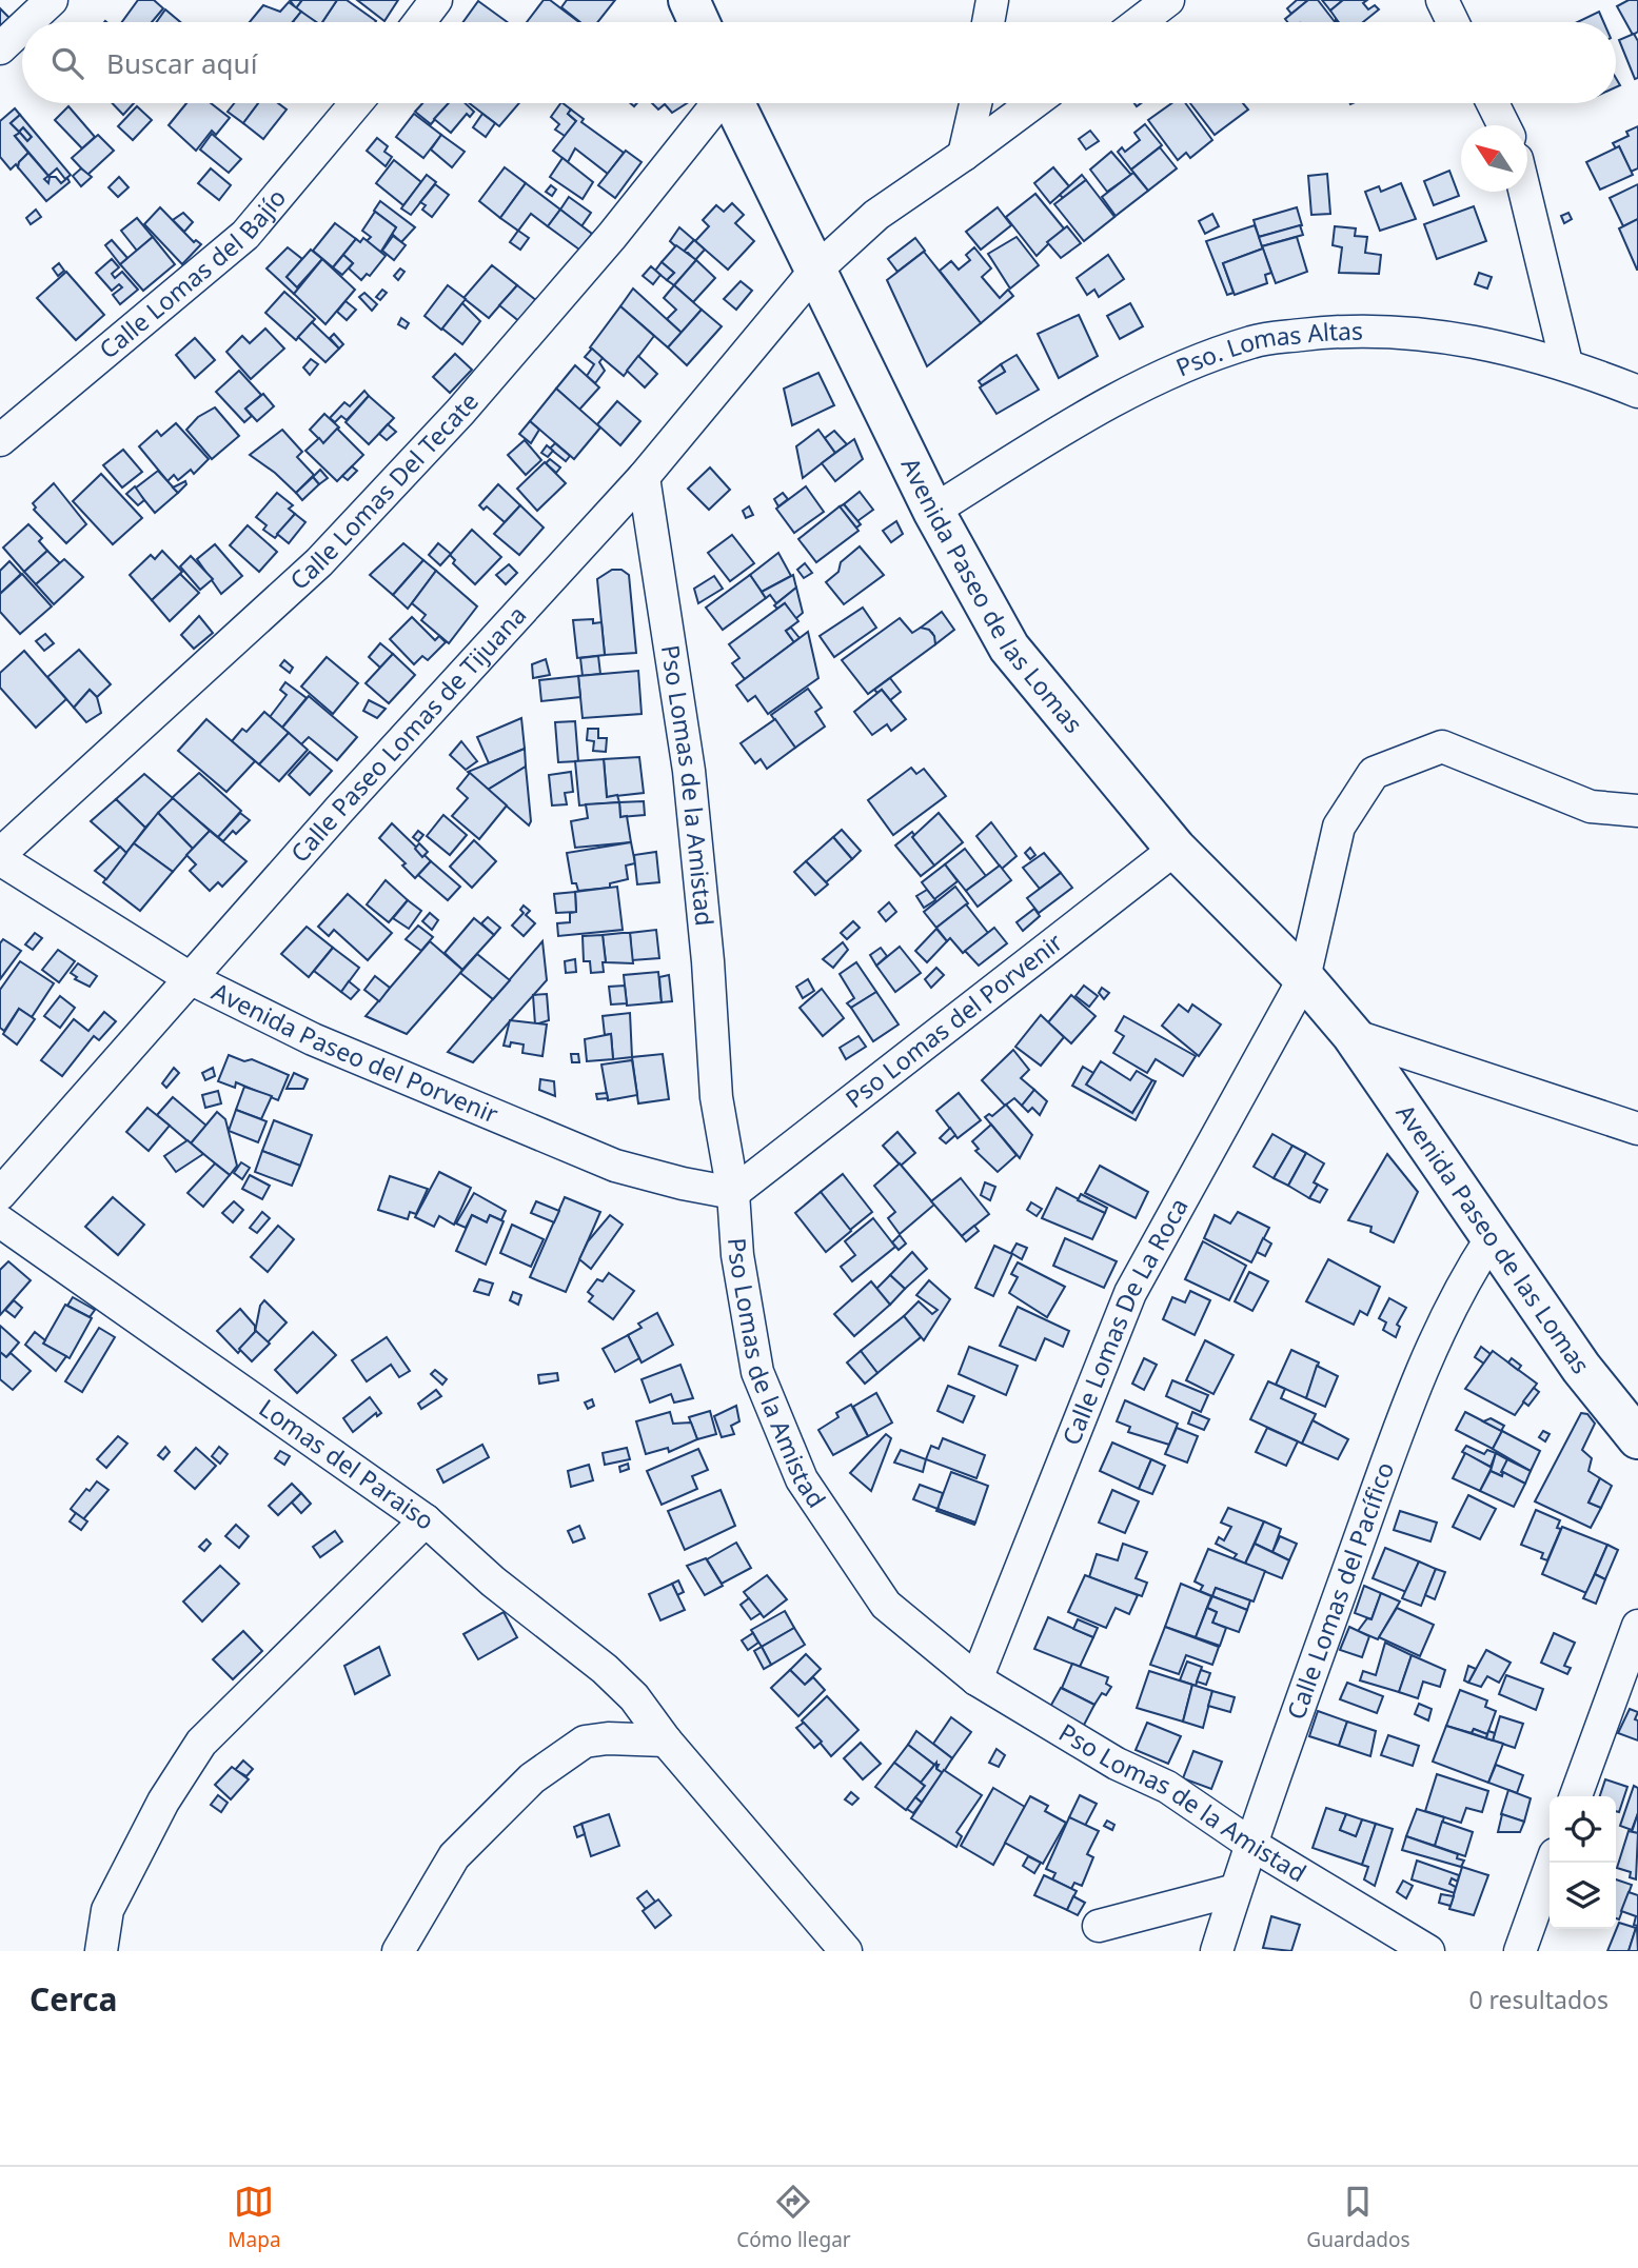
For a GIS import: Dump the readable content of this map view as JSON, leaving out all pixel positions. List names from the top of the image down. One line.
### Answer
{"streets":{"street":["Calle Lomas del Bajío","Pso. Lomas Altas","Calle Lomas Del Tecate","Avenida Paseo de las Lomas","Calle Paseo Lomas de Tijuana","Pso Lomas de la Amistad","Pso Lomas del Porvenir","Avenida Paseo del Porvenir","Calle Lomas De La Roca","Lomas del Paraiso","Calle Lomas del Pacífico"]},"crossings":[["Pso. Lomas Altas","Avenida Paseo de las Lomas"],["Calle Lomas Del Tecate","Avenida Paseo del Porvenir"],["Avenida Paseo de las Lomas","Calle Paseo Lomas de Tijuana"],["Avenida Paseo de las Lomas","Pso Lomas del Porvenir"],["Avenida Paseo de las Lomas","Calle Lomas De La Roca"],["Avenida Paseo de las Lomas","Calle Lomas del Pacífico"],["Calle Paseo Lomas de Tijuana","Pso Lomas de la Amistad"],["Calle Paseo Lomas de Tijuana","Avenida Paseo del Porvenir"],["Pso Lomas de la Amistad","Pso Lomas del Porvenir"],["Pso Lomas de la Amistad","Avenida Paseo del Porvenir"],["Pso Lomas de la Amistad","Calle Lomas De La Roca"],["Pso Lomas de la Amistad","Calle Lomas del Pacífico"],["Pso Lomas del Porvenir","Avenida Paseo del Porvenir"]],"north":"top left","page":{"search":"Buscar aquí","heading":["Cerca","0 resultados"],"nav":["Mapa","Cómo llegar","Guardados"]}}
